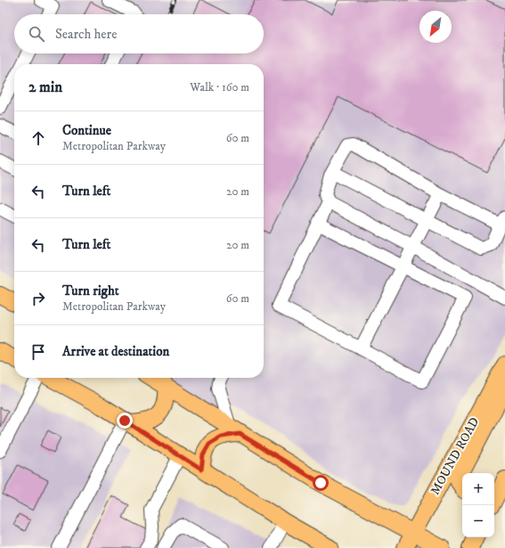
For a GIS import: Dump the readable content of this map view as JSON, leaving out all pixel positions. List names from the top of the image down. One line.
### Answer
{"streets":{"main road":["MOUND ROAD"]},"north":"bottom left","page":{"search":"Search here","heading":["2 min","Walk · 160 m"],"list":[["Continue","Metropolitan Parkway","60 m"],["Turn left","20 m"],["Turn left","20 m"],["Turn right","Metropolitan Parkway","60 m"],"Arrive at destination"],"map_buttons":["+","−"]}}
